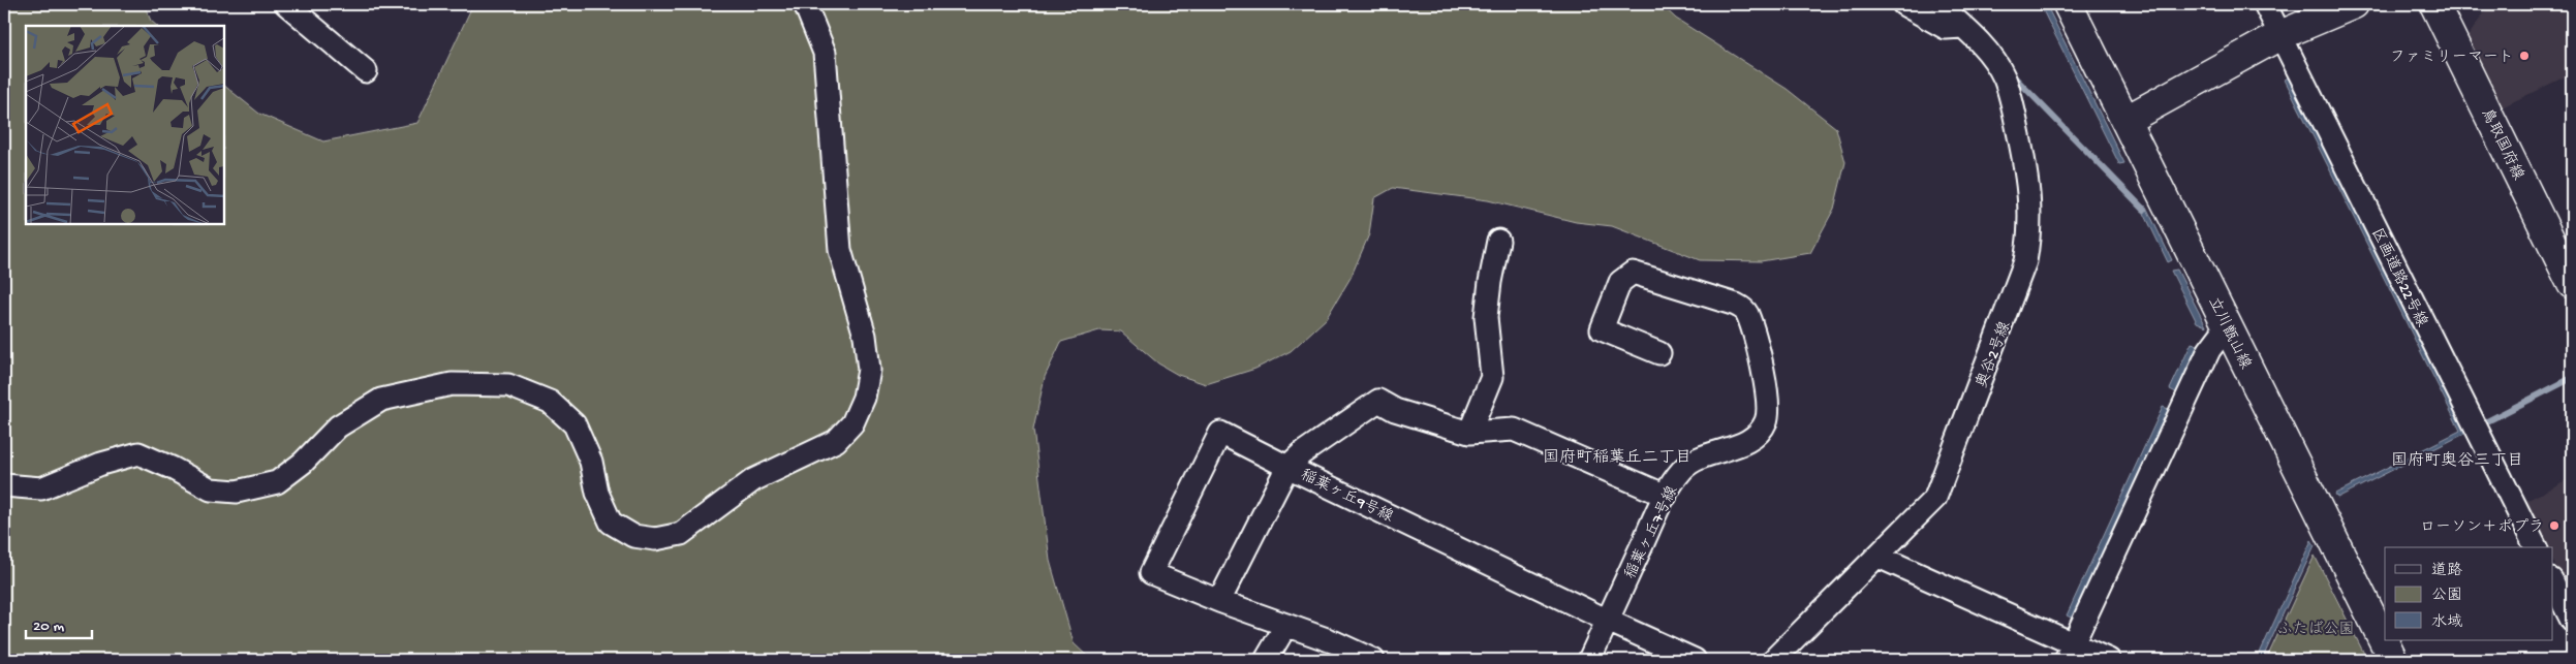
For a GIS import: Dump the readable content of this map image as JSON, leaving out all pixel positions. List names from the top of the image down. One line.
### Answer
{"streets":{"street":["鳥取国府線","区画道路22号線","立川甑山線","奥谷2号線","稲葉ヶ丘9号線","稲葉ヶ丘7号線"]},"crossings":[["稲葉ヶ丘9号線","稲葉ヶ丘7号線"]],"districts":["国府町稲葉丘二丁目","国府町奥谷三丁目"],"parks":["ふたば公園"],"places":["ファミリーマート","ローソン＋ポプラ"],"legend":["道路","公園","水域"],"scale_bar":"20 m"}
